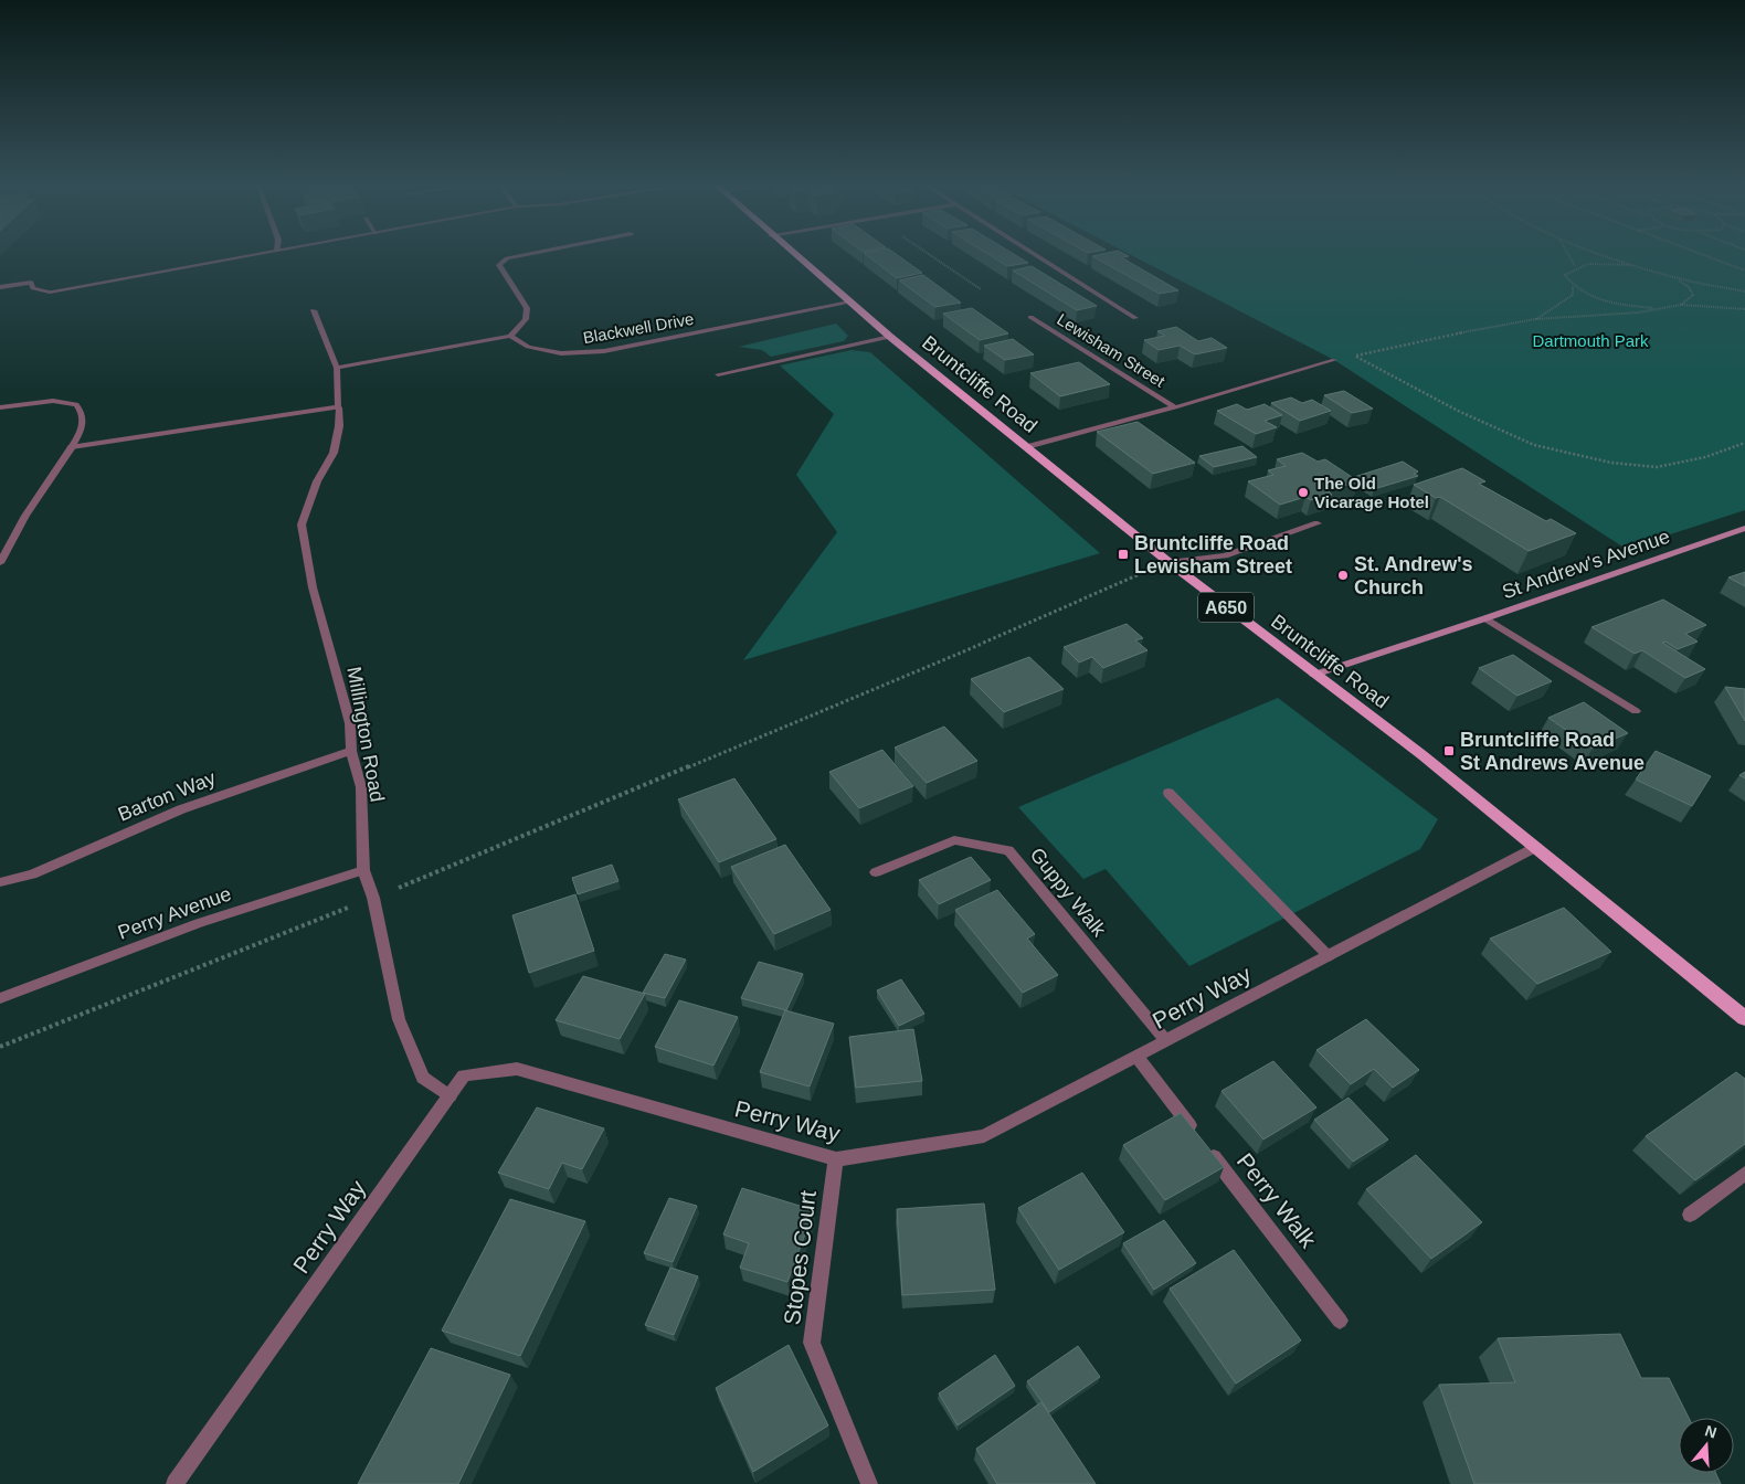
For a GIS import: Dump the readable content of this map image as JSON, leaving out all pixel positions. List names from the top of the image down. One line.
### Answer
{"streets":{"main road":["Bruntcliffe Road","A650"],"street":["Blackwell Drive","Lewisham Street","St Andrew's Avenue","Millington Road","Barton Way","Guppy Walk","Perry Avenue","Perry Way","Perry Walk","Stopes Court"]},"crossings":[["Blackwell Drive","Bruntcliffe Road"],["Lewisham Street","Bruntcliffe Road"],["Bruntcliffe Road","St Andrew's Avenue"],["Bruntcliffe Road","Perry Way"],["Millington Road","Barton Way"],["Millington Road","Perry Avenue"],["Millington Road","Perry Way"],["Guppy Walk","Perry Way"],["Perry Way","Perry Walk"],["Perry Way","Stopes Court"]],"parks":["Dartmouth Park"],"places":{"other":["The Old Vicarage Hotel","St. Andrew's Church"],"transit":["Bruntcliffe Road Lewisham Street","Bruntcliffe Road St Andrews Avenue"]},"north":"top"}
